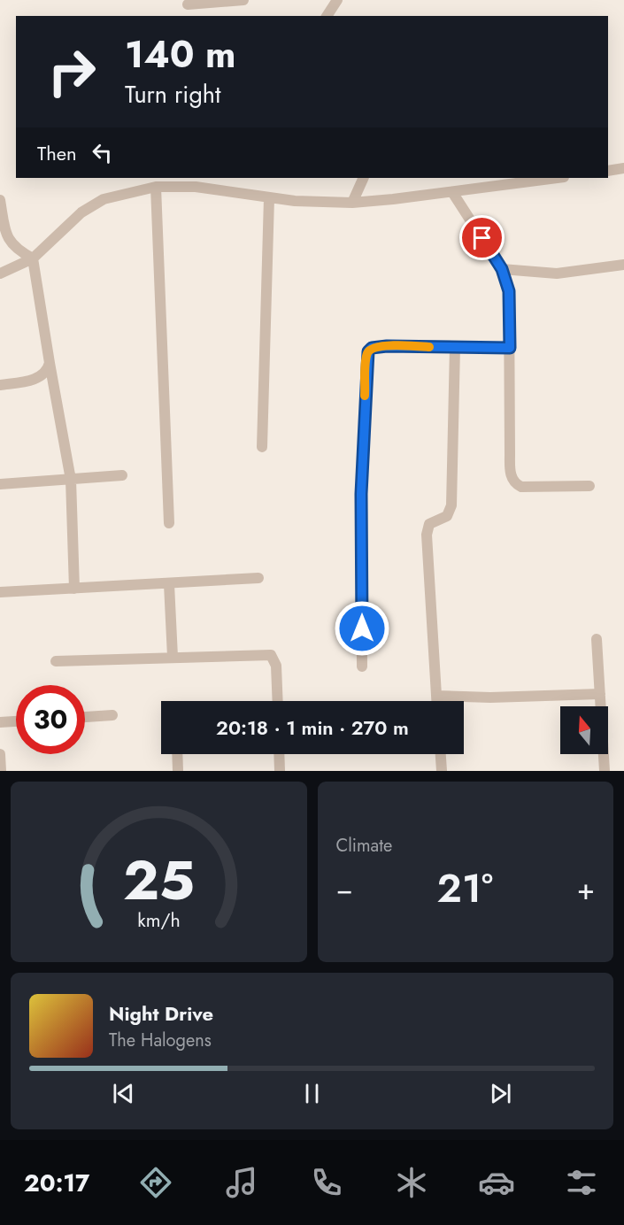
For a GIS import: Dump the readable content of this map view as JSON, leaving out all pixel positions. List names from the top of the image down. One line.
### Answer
{"north":"top","page":{"turn":["140 m","Turn right"],"then":"Then","limit":"30","trip":"20:18 · 1 min · 270 m","tile":"Climate","heat":["−","21°","+"],"song":["Night Drive","The Halogens"],"tabs":"20:17","gauge":["25","km/h"]}}
